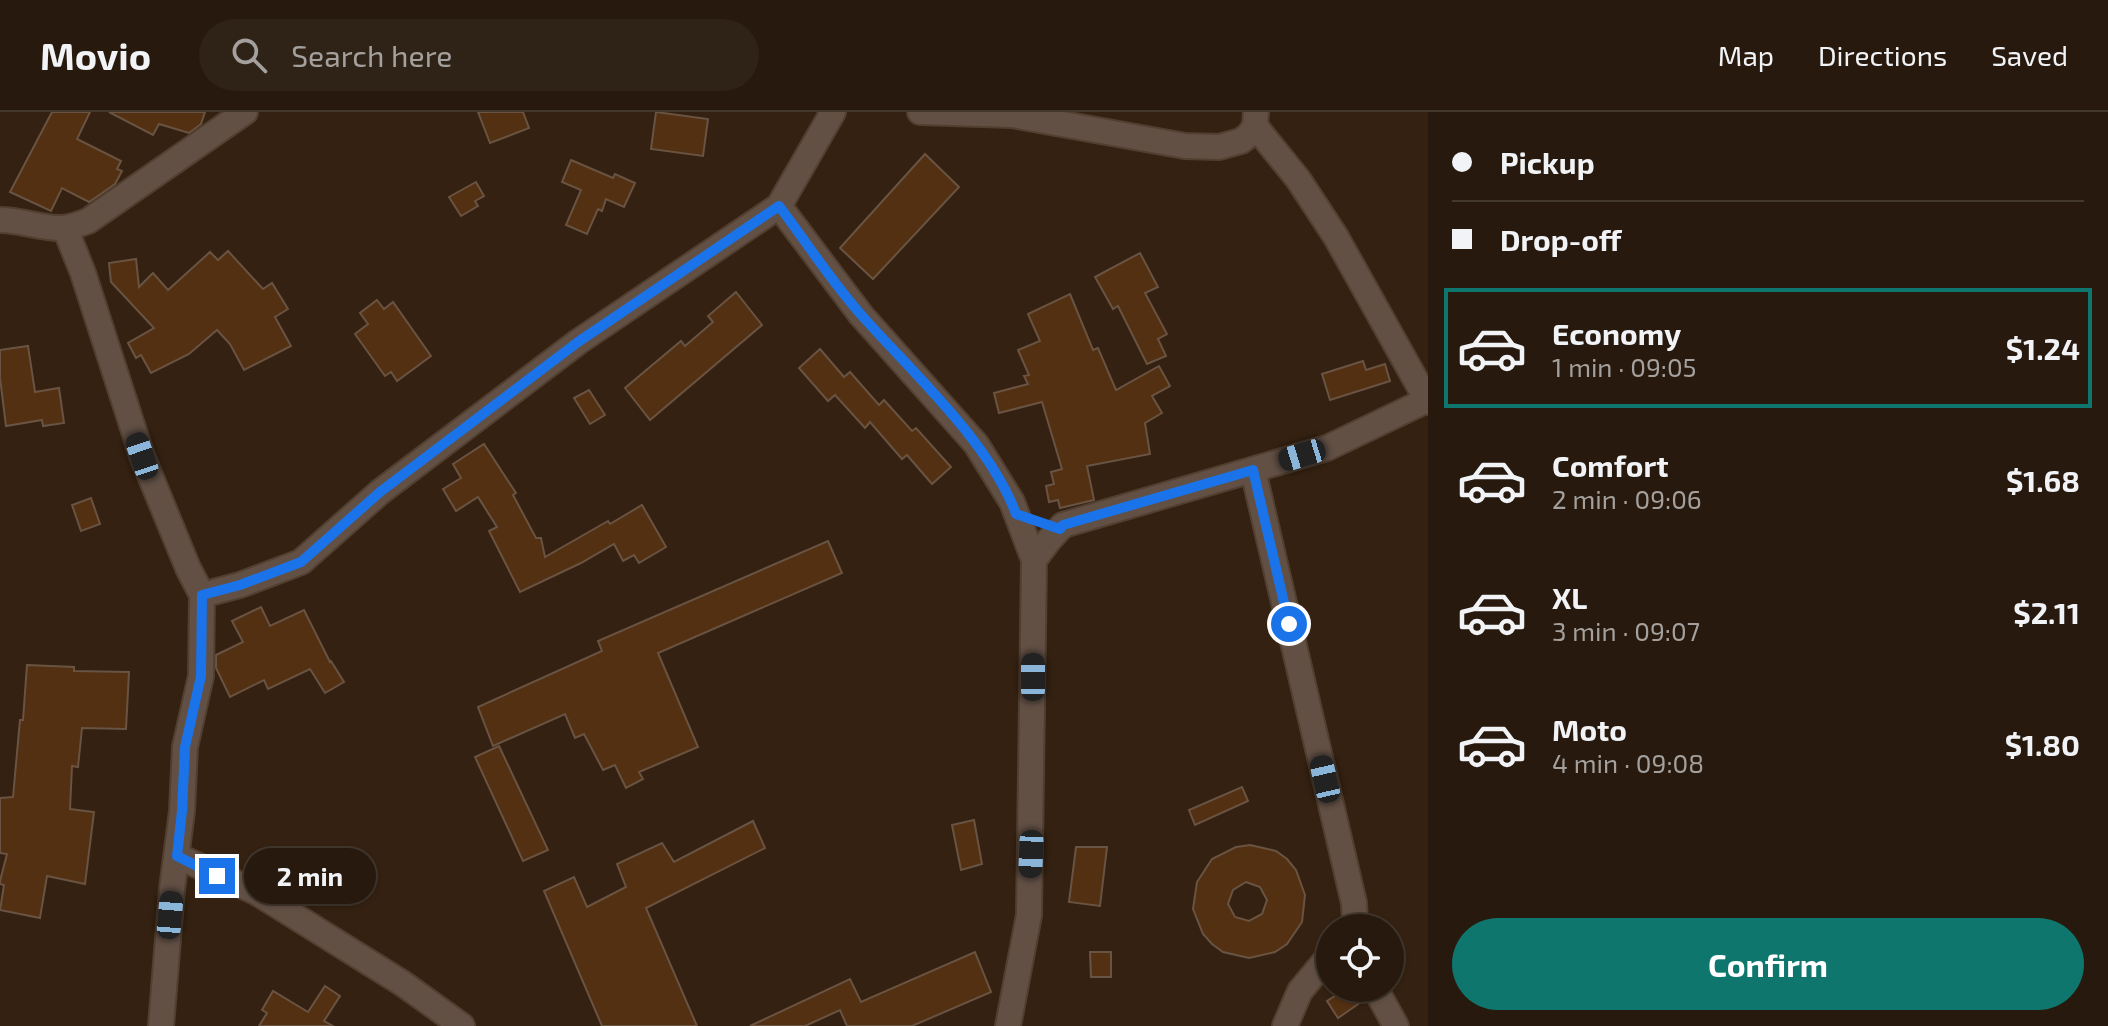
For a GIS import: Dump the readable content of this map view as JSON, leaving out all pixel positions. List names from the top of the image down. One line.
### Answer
{"page":{"header":"Movio","search":"Search here","nav":["Map","Directions","Saved"],"banner":["Pickup","Drop-off"],"list":[{"name":"Economy","note":"1 min · 09:05","value":"$1.24"},{"name":"Comfort","note":"2 min · 09:06","value":"$1.68"},{"name":"XL","note":"3 min · 09:07","value":"$2.11"},{"name":"Moto","note":"4 min · 09:08","value":"$1.80"}],"bubble":"2 min","buttons":"Confirm"}}
